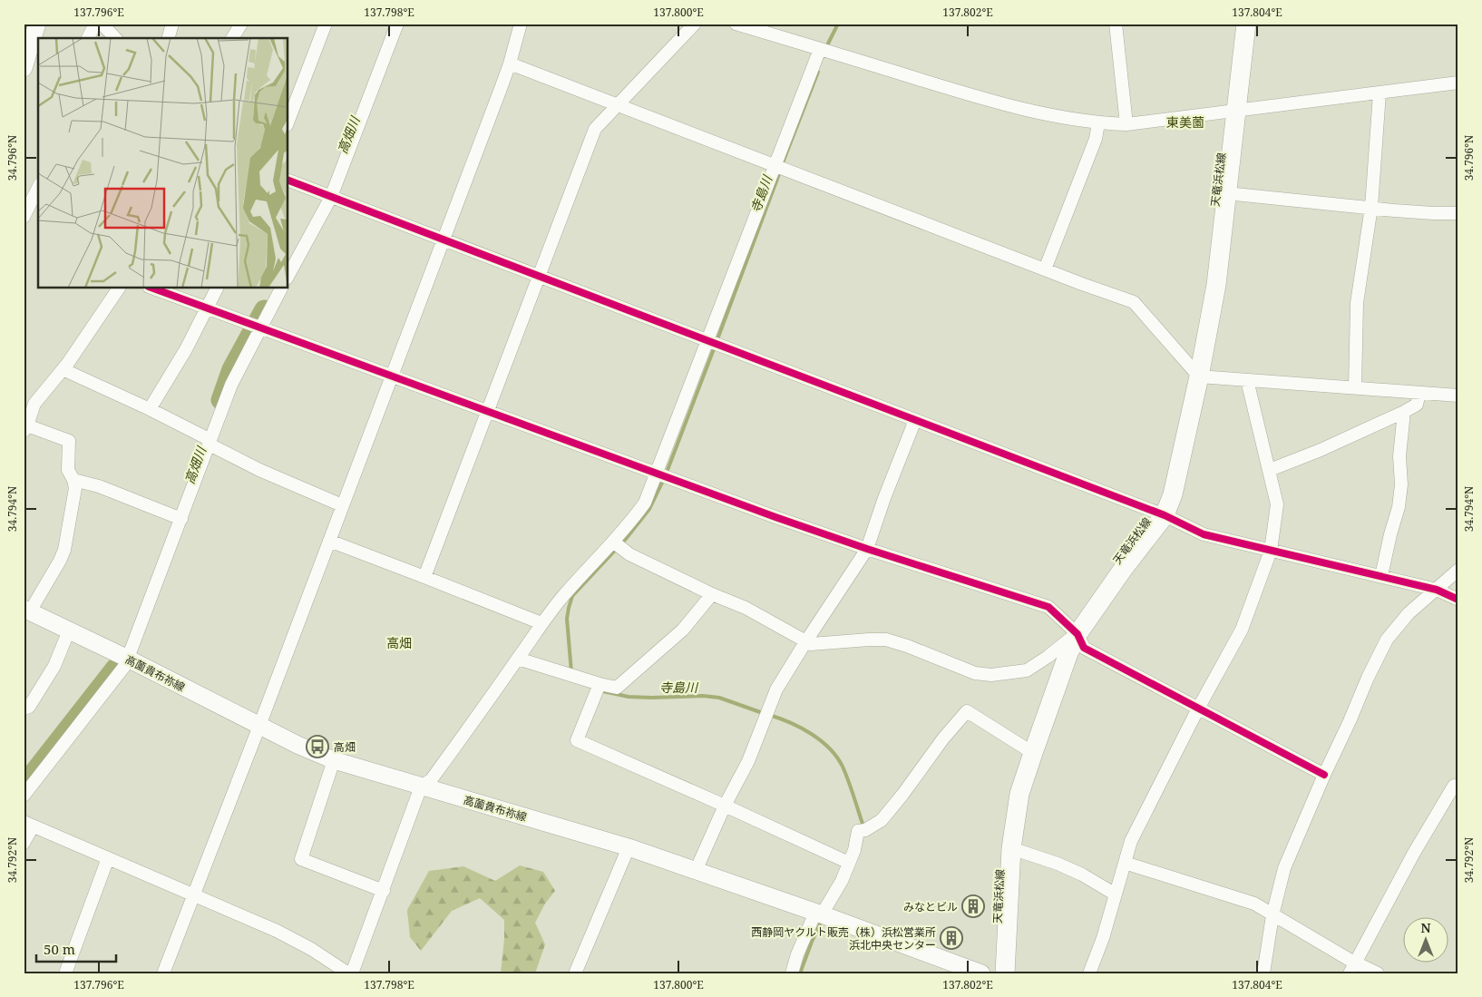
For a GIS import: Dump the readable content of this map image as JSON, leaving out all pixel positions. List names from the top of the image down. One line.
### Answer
{"streets":{"main road":["天竜浜松線","高薗貴布祢線"]},"districts":["東美薗","高畑"],"water":["高畑川","寺島川"],"places":{"bus stop":["高畑"],"building":["みなとビル","西静岡ヤクルト販売（株）浜松営業所 浜北中央センター"]},"scale_bar":"50 m","north":"top","coordinates":["137.796°E","137.798°E","137.800°E","137.802°E","137.804°E","34.796°N","34.794°N","34.792°N"]}
